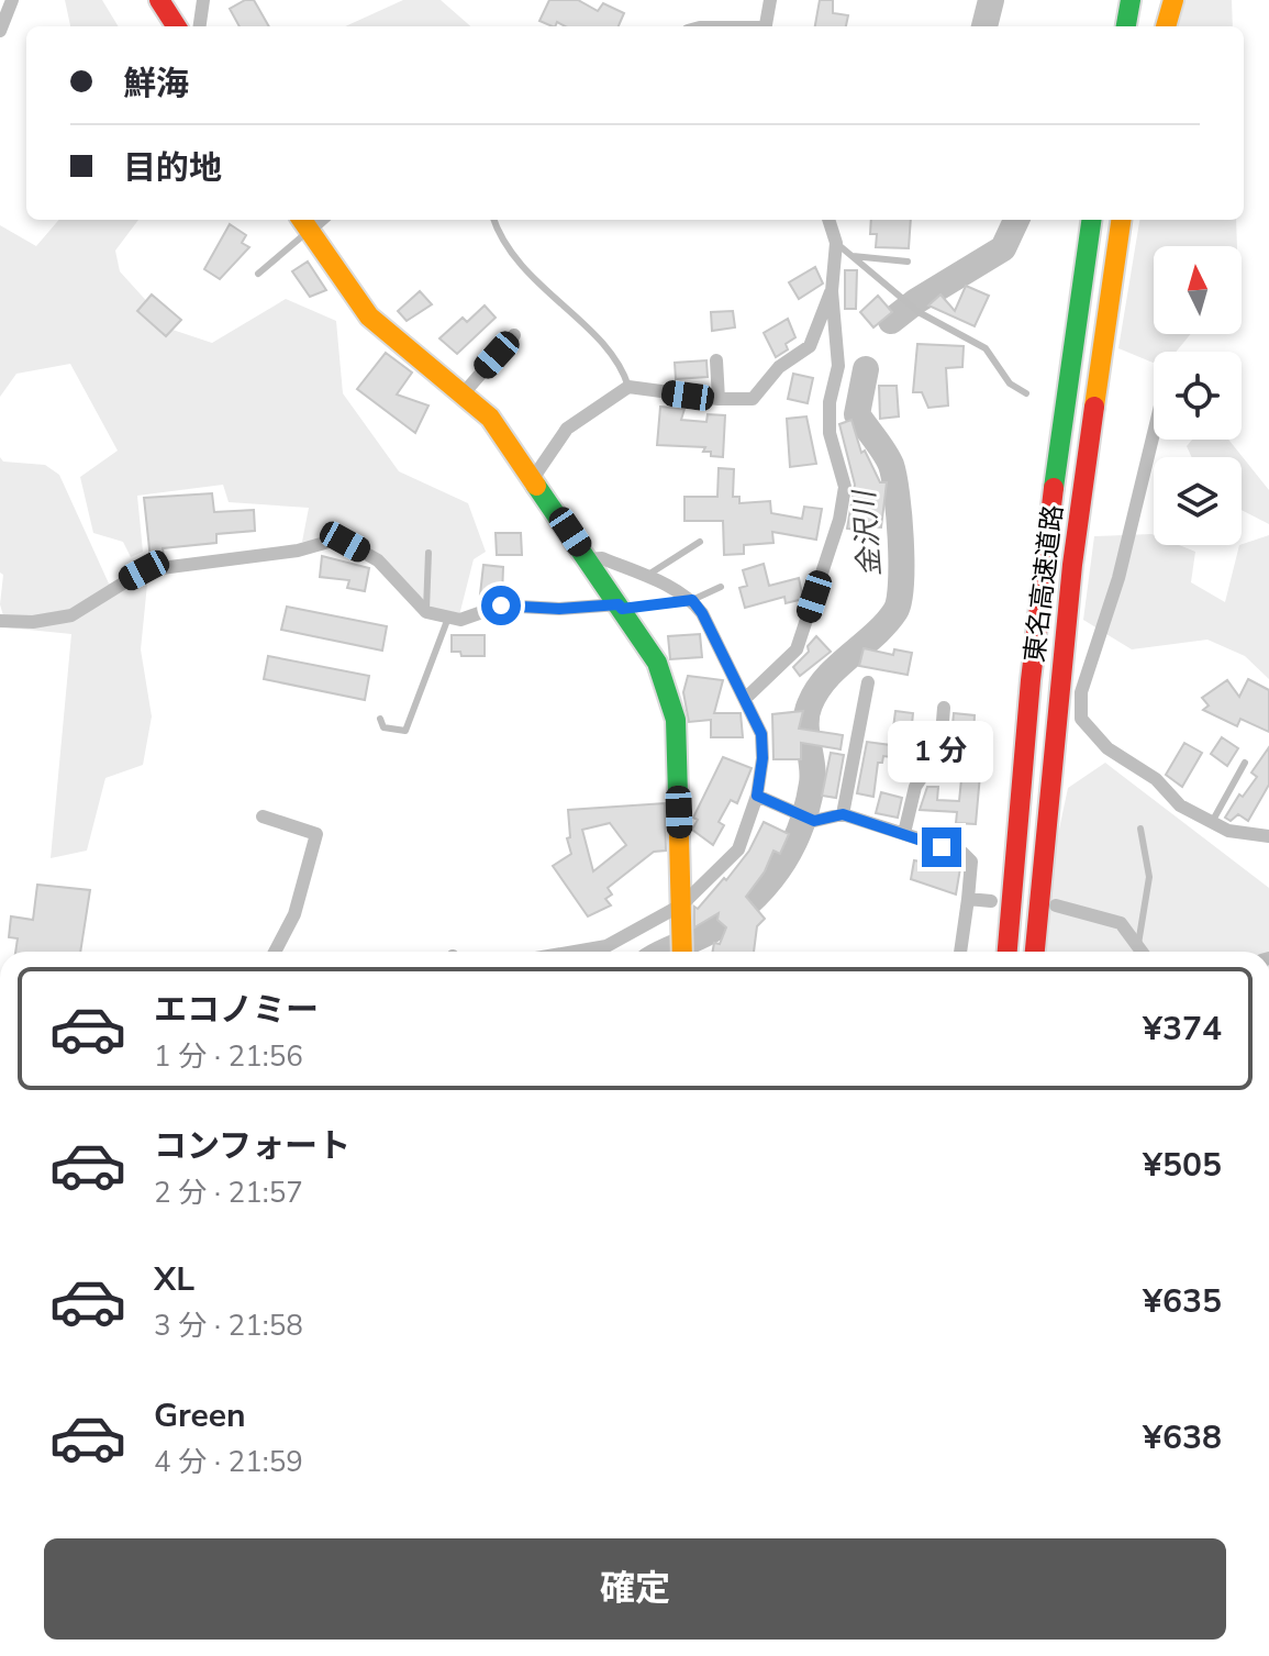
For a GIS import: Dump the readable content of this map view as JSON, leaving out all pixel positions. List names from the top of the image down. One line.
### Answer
{"streets":{"main road":["東名高速道路"]},"water":["金沢川"],"north":"top","page":{"banner":["鮮海","目的地"],"bubble":"1 分","list":[{"name":"エコノミー","note":"1 分 · 21:56","value":"¥374"},{"name":"コンフォート","note":"2 分 · 21:57","value":"¥505"},{"name":"XL","note":"3 分 · 21:58","value":"¥635"},{"name":"Green","note":"4 分 · 21:59","value":"¥638"}],"buttons":"確定"}}
